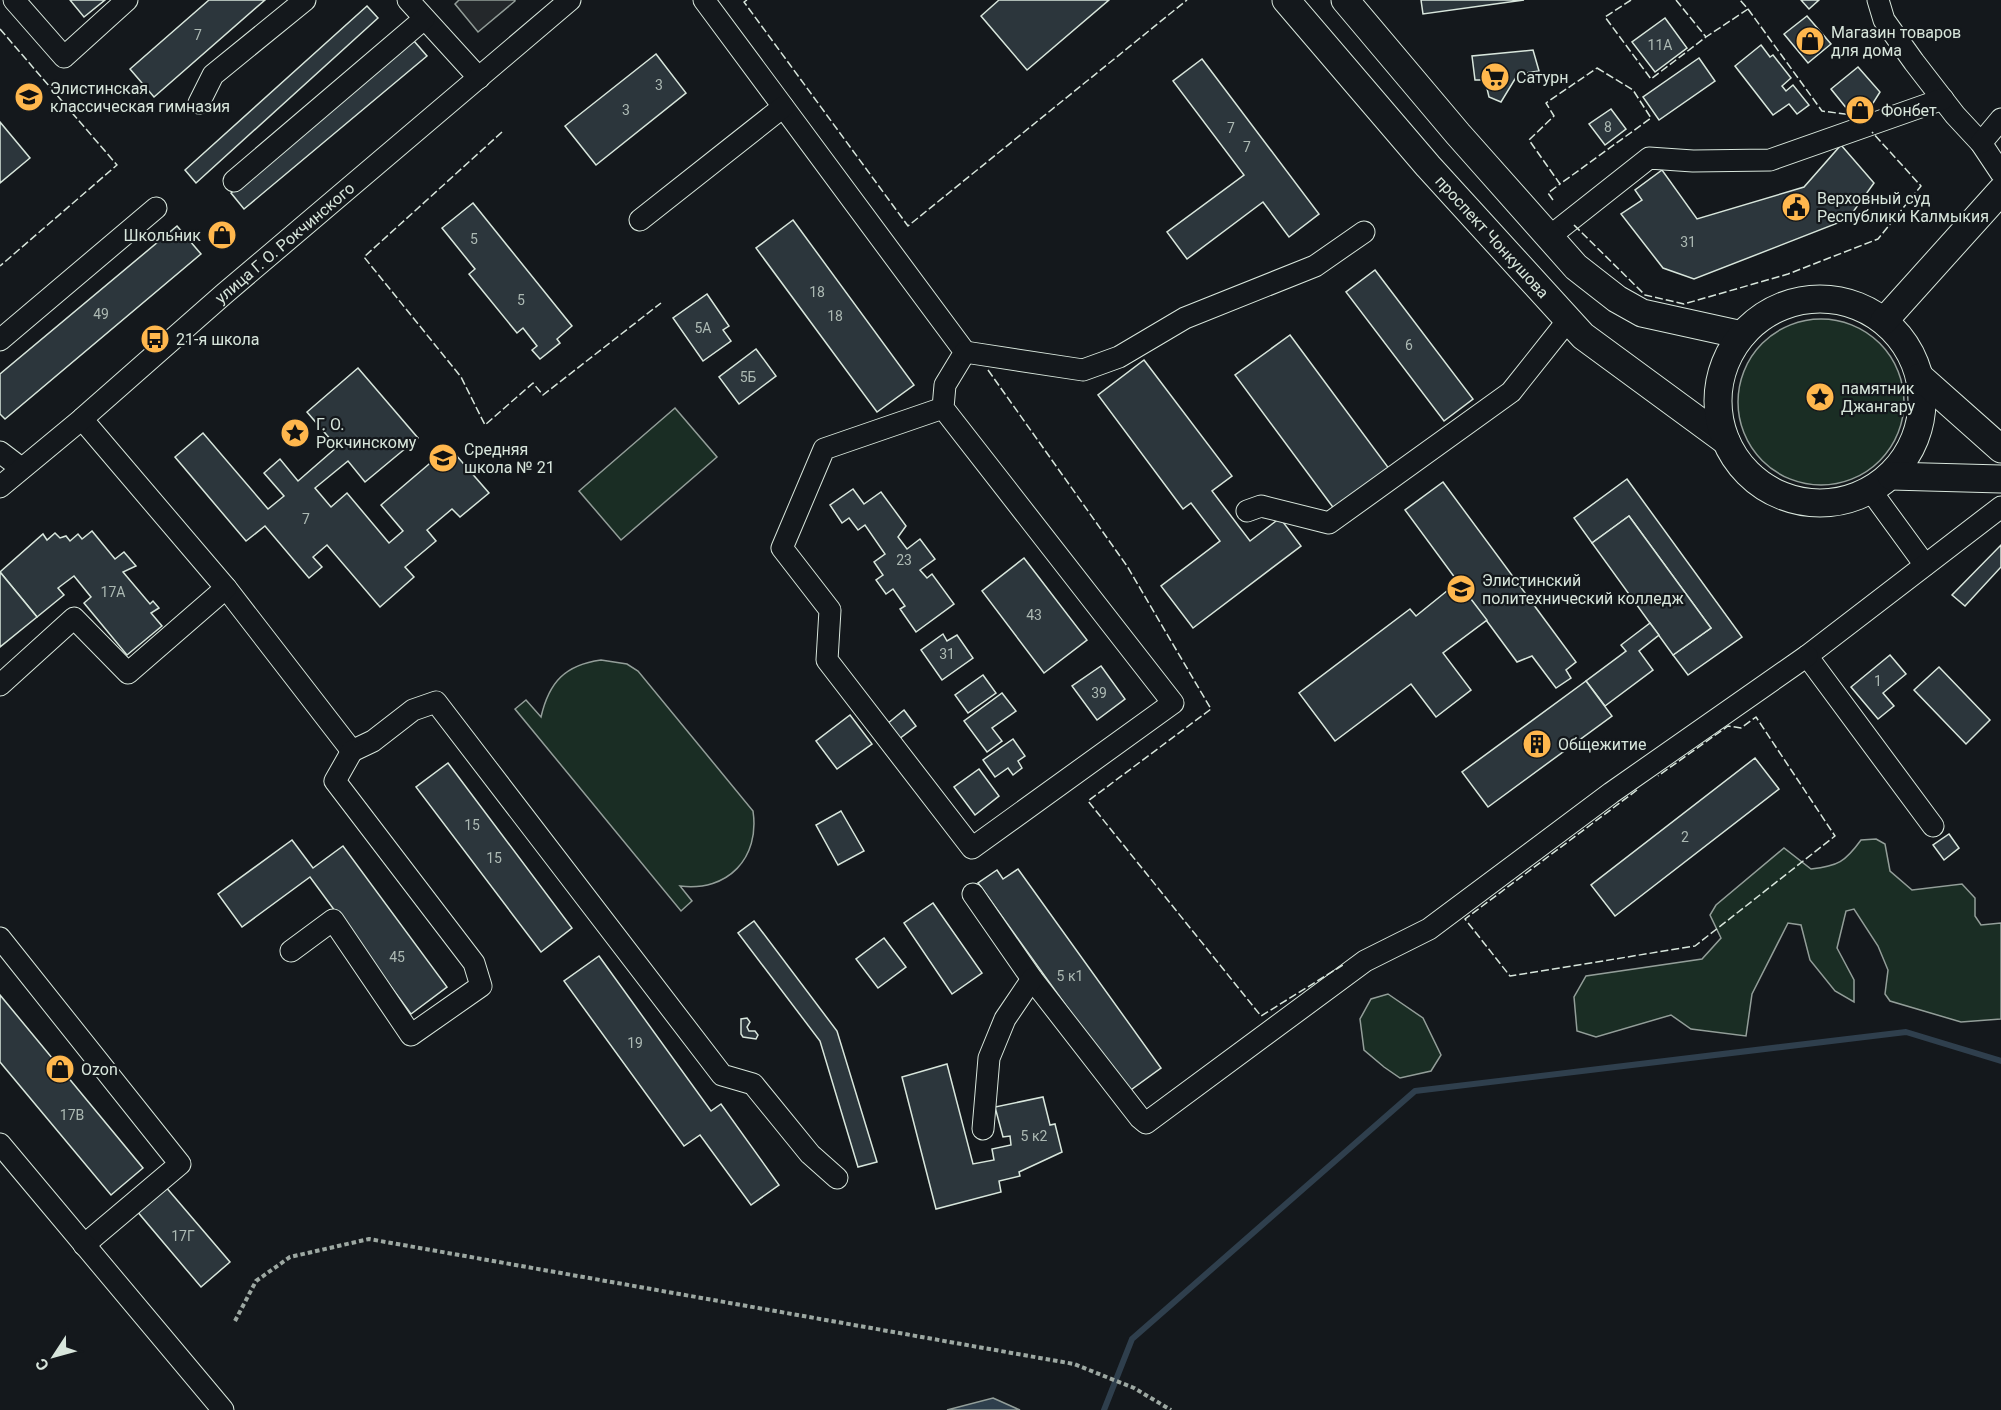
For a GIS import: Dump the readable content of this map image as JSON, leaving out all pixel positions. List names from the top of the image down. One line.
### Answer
{"streets":{"main road":["проспект Чонкушова"],"street":["улица Г. О. Рокчинского"]},"places":{"shop":["Магазин товаров для дома","Фонбет","Школьник","Ozon"],"supermarket":["Сатурн"],"school or university":["Элистинская классическая гимназия","Средняя школа № 21","Элистинский политехнический колледж"],"public building":["Верховный суд Республики Калмыкия"],"bus stop":["21-я школа"],"place":["памятник Джангару","Г. О. Рокчинскому"],"building":["Общежитие"]},"house_numbers":["7","11А","3","3","8","7","7","5","31","18","5","49","18","5А","6","5Б","7","23","17А","43","31","1","39","15","2","15","45","5 к1","19","17В","5 к2","17Г"],"north":"bottom left"}
